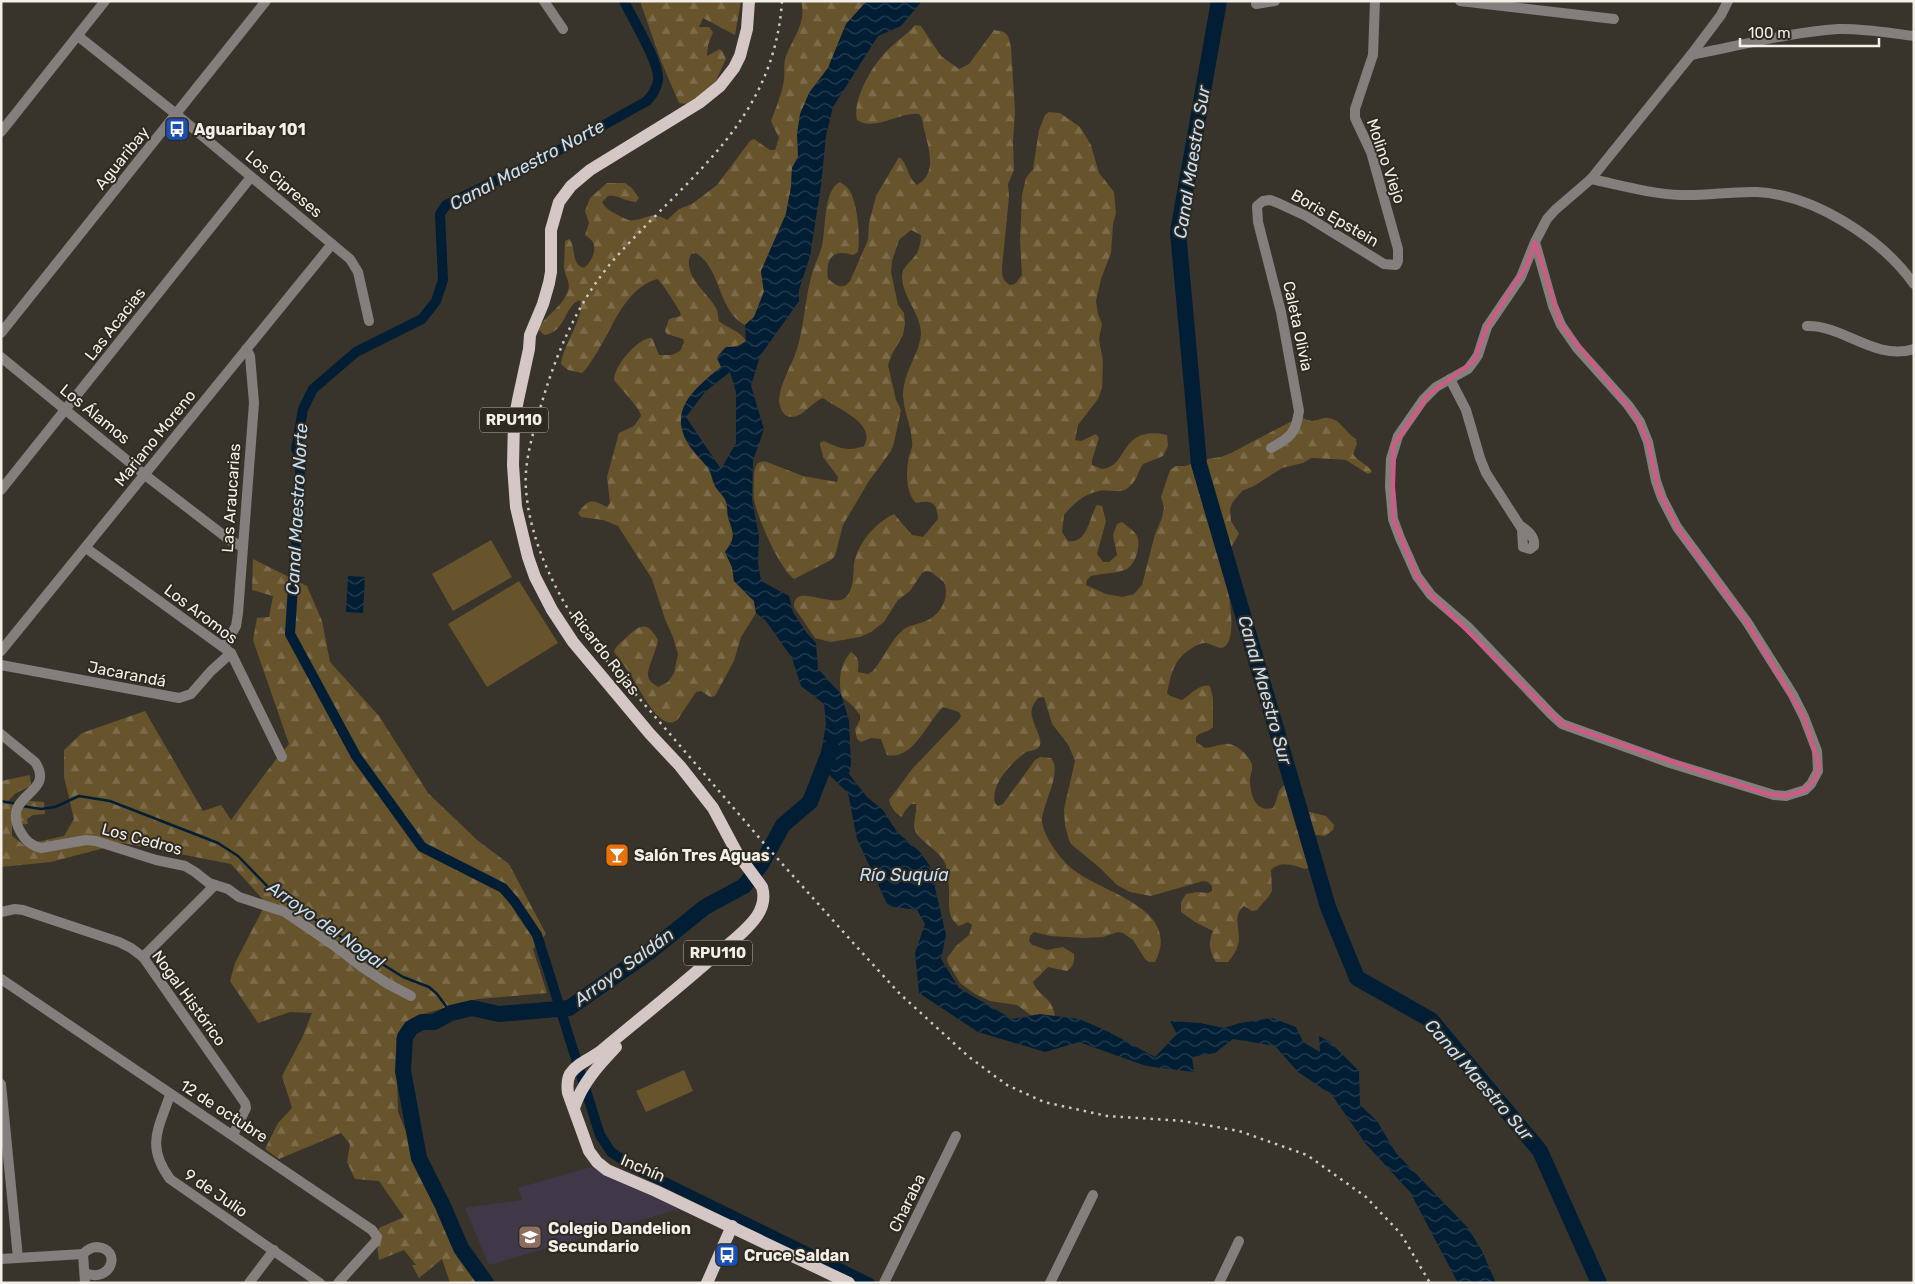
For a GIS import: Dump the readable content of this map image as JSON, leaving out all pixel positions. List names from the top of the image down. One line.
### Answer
{"streets":{"main road":["RPU110","Ricardo Rojas","Inchín"],"street":["Aguaribay","Molino Viejo","Los Cipreses","Boris Epstein","Las Acacias","Caleta Olivia","Los Álamos","Mariano Moreno","Las Araucarias","Los Aromos","Jacarandá","Los Cedros","Nogal Histórico","12 de octubre","9 de Julio","Charaba"]},"crossings":[["Aguaribay","Los Cipreses"],["Molino Viejo","Boris Epstein"],["Los Cipreses","Las Acacias"],["Los Cipreses","Mariano Moreno"],["Boris Epstein","Caleta Olivia"],["Las Acacias","Los Álamos"],["Los Álamos","Mariano Moreno"],["Los Álamos","Las Araucarias"],["Mariano Moreno","Las Araucarias"],["Mariano Moreno","Los Aromos"],["Las Araucarias","Los Aromos"],["Las Araucarias","Jacarandá"],["Los Aromos","Jacarandá"],["Ricardo Rojas","Inchín"],["Nogal Histórico","12 de octubre"],["12 de octubre","9 de Julio"]],"water":["Canal Maestro Sur","Canal Maestro Norte","Río Suquía","Arroyo del Nogal","Arroyo Saldán"],"places":{"bus stop":["Aguaribay 101","Cruce Saldan"],"bar":["Salón Tres Aguas"],"school or university":["Colegio Dandelion Secundario"]},"scale_bar":"100 m"}
